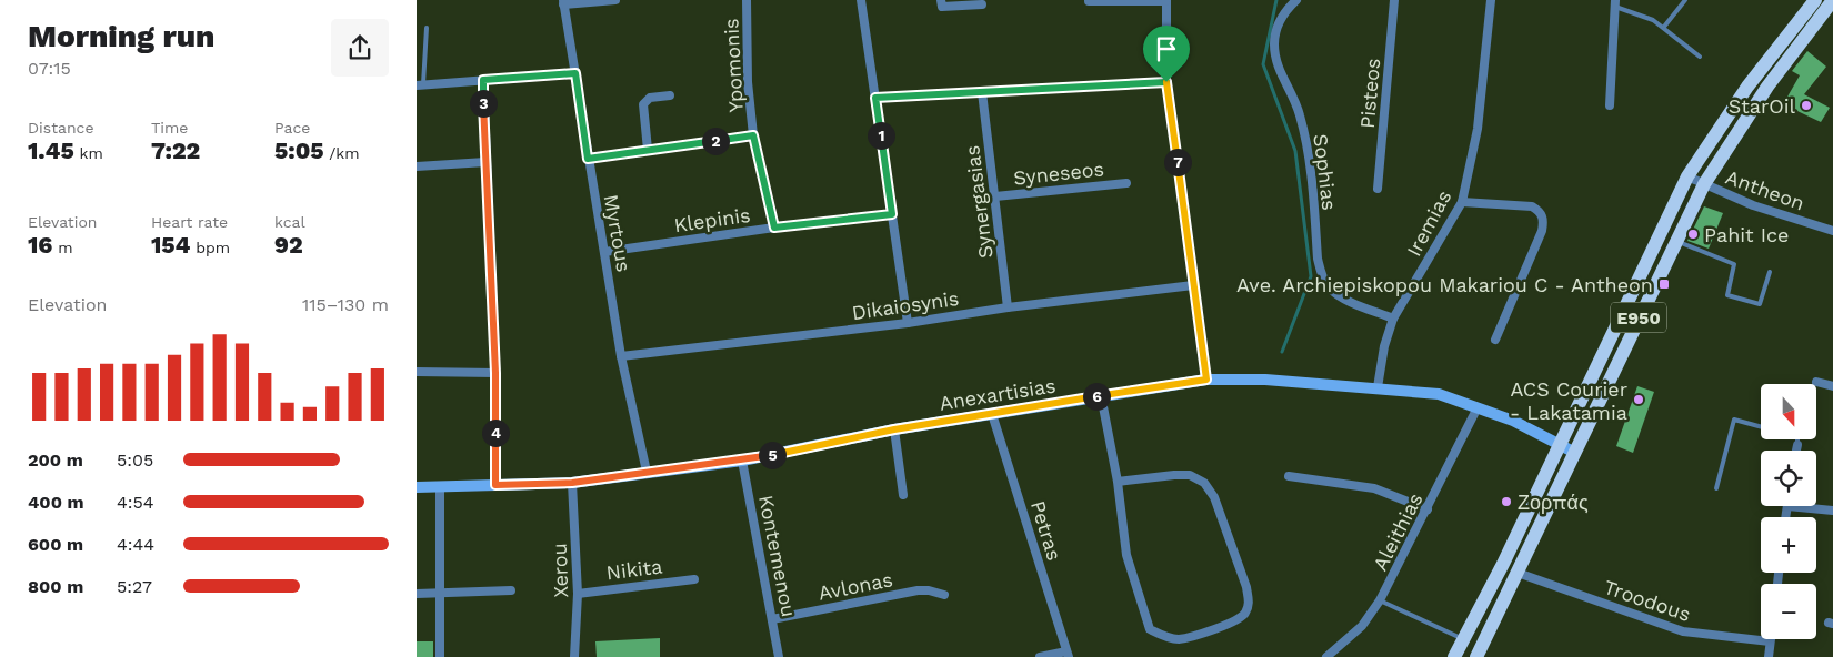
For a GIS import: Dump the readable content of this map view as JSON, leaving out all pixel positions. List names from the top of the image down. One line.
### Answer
{"streets":{"main road":["E950"],"street":["Ypomonis","Pisteos","Sophias","Syneseos","Antheon","Synergasias","Klepinis","Iremias","Myrtous","Dikaiosynis","Anexartisias","Petras","Aleithias","Kontemenou","Nikita","Xerou","Avlonas","Troodous"]},"crossings":[["Ypomonis","Klepinis"],["Sophias","Iremias"],["Syneseos","Synergasias"],["Antheon","E950"],["Synergasias","Dikaiosynis"],["Klepinis","Myrtous"],["Iremias","Anexartisias"],["Myrtous","Dikaiosynis"],["Myrtous","Anexartisias"],["E950","Anexartisias"],["E950","Troodous"],["Anexartisias","Petras"],["Anexartisias","Aleithias"],["Anexartisias","Kontemenou"],["Anexartisias","Xerou"],["Kontemenou","Avlonas"],["Nikita","Xerou"]],"places":{"other":["StarOil","Pahit Ice","ACS Courier - Lakatamia","Ζορπάς"],"transit":["Ave. Archiepiskopou Makariou C - Antheon"]},"north":"bottom","page":{"heading":["Morning run","07:15"],"pins":["3","1","2","7","6","4","5"],"stats":[["Distance","1.45 km"],["Time","7:22"],["Pace","5:05 /km"],["Elevation","16 m"],["Heart rate","154 bpm"],["kcal","92"]],"chart":["Elevation","115–130 m"],"map_buttons":["+","−"],"list":[{"name":"200 m","note":"5:05"},{"name":"400 m","note":"4:54"},{"name":"600 m","note":"4:44"},{"name":"800 m","note":"5:27"}]}}
